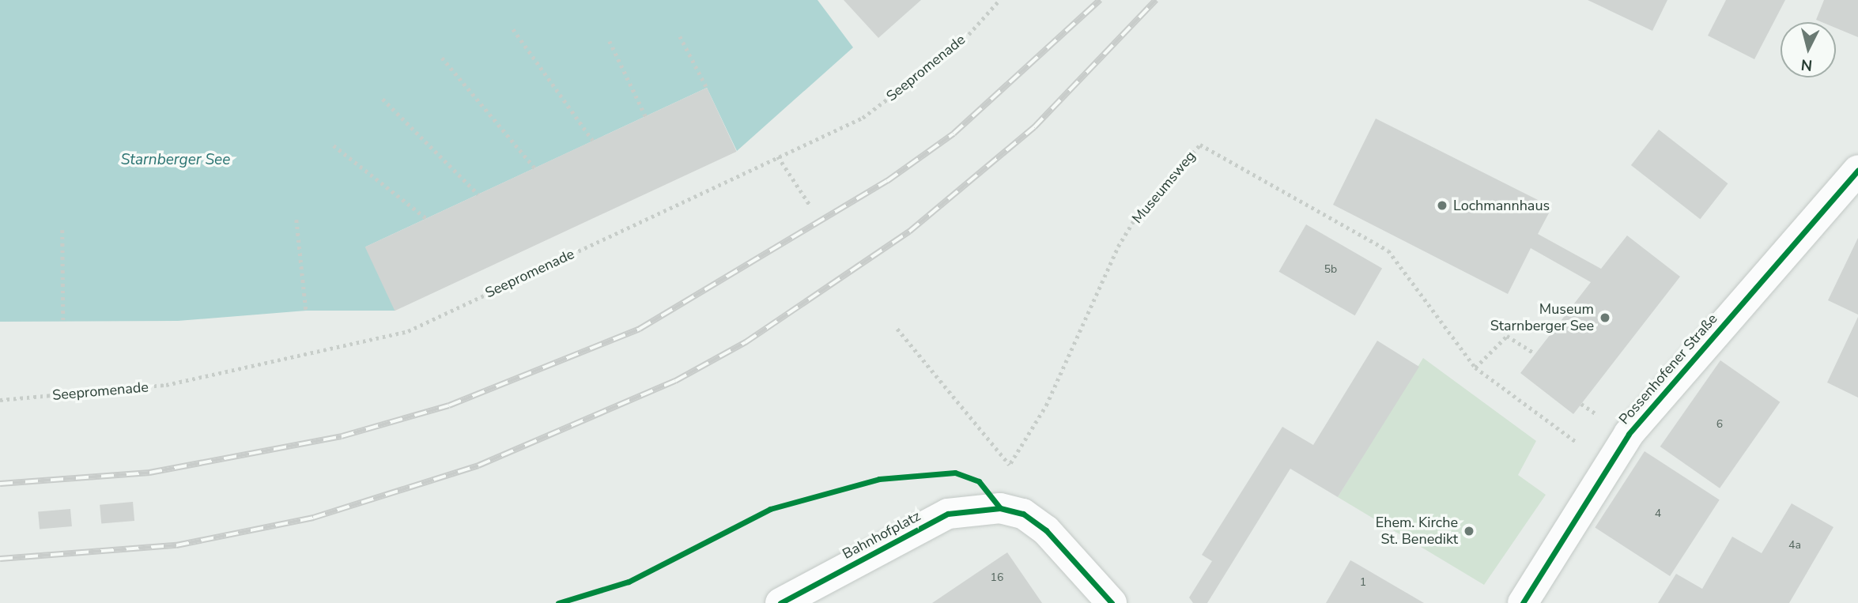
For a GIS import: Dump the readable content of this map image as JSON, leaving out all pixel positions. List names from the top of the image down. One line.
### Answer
{"streets":{"main road":["Possenhofener Straße","Bahnhofplatz"],"path":["Seepromenade","Museumsweg"]},"water":["Starnberger See"],"places":["Lochmannhaus","Museum Starnberger See","Ehem. Kirche St. Benedikt"],"house_numbers":["5b","6","4","4a","16","1"],"north":"bottom"}
